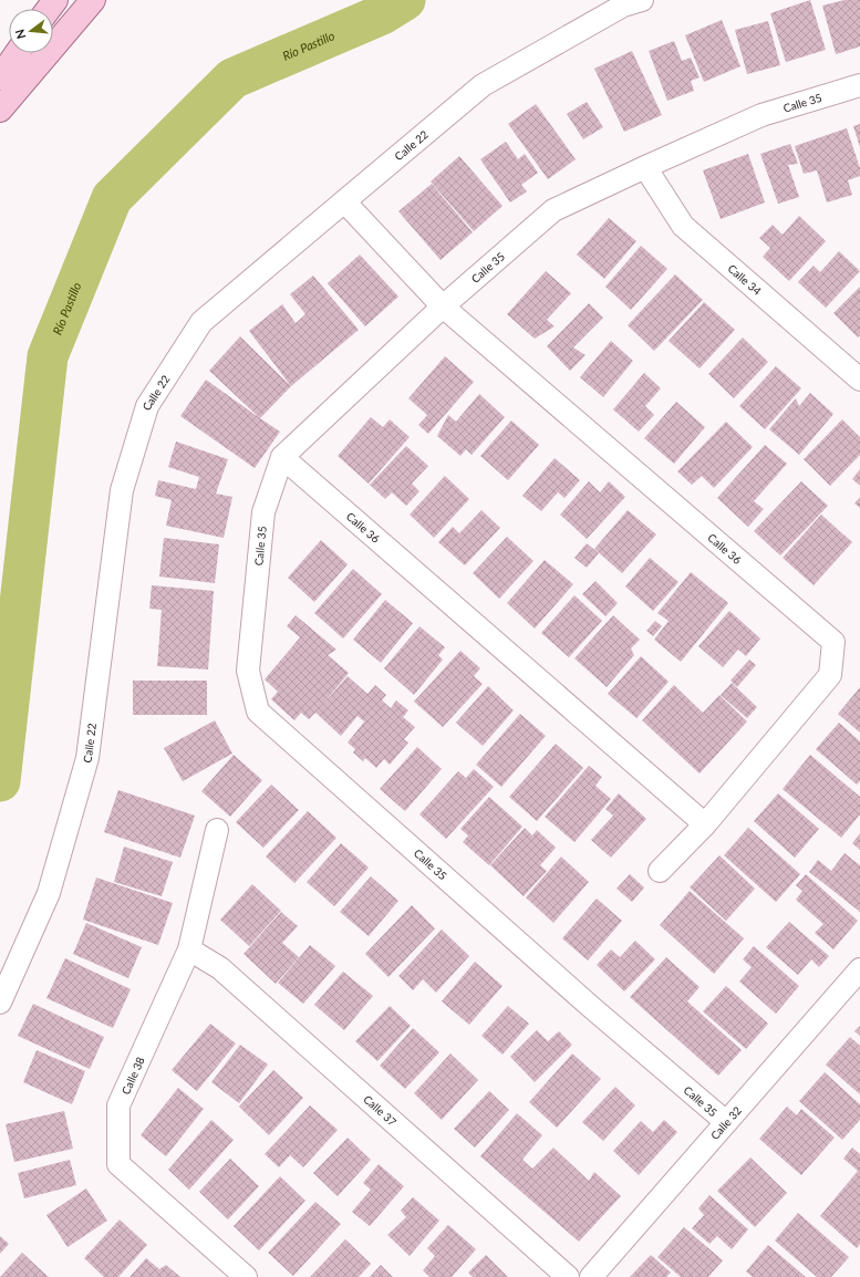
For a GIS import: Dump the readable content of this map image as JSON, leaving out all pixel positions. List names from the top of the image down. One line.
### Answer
{"streets":{"street":["Calle 35","Calle 22","Calle 34","Calle 36","Calle 38","Calle 37","Calle 32"]},"crossings":[["Calle 35","Calle 34"],["Calle 35","Calle 36"],["Calle 35","Calle 32"],["Calle 38","Calle 37"]],"water":["Río Pastillo"],"north":"left"}
